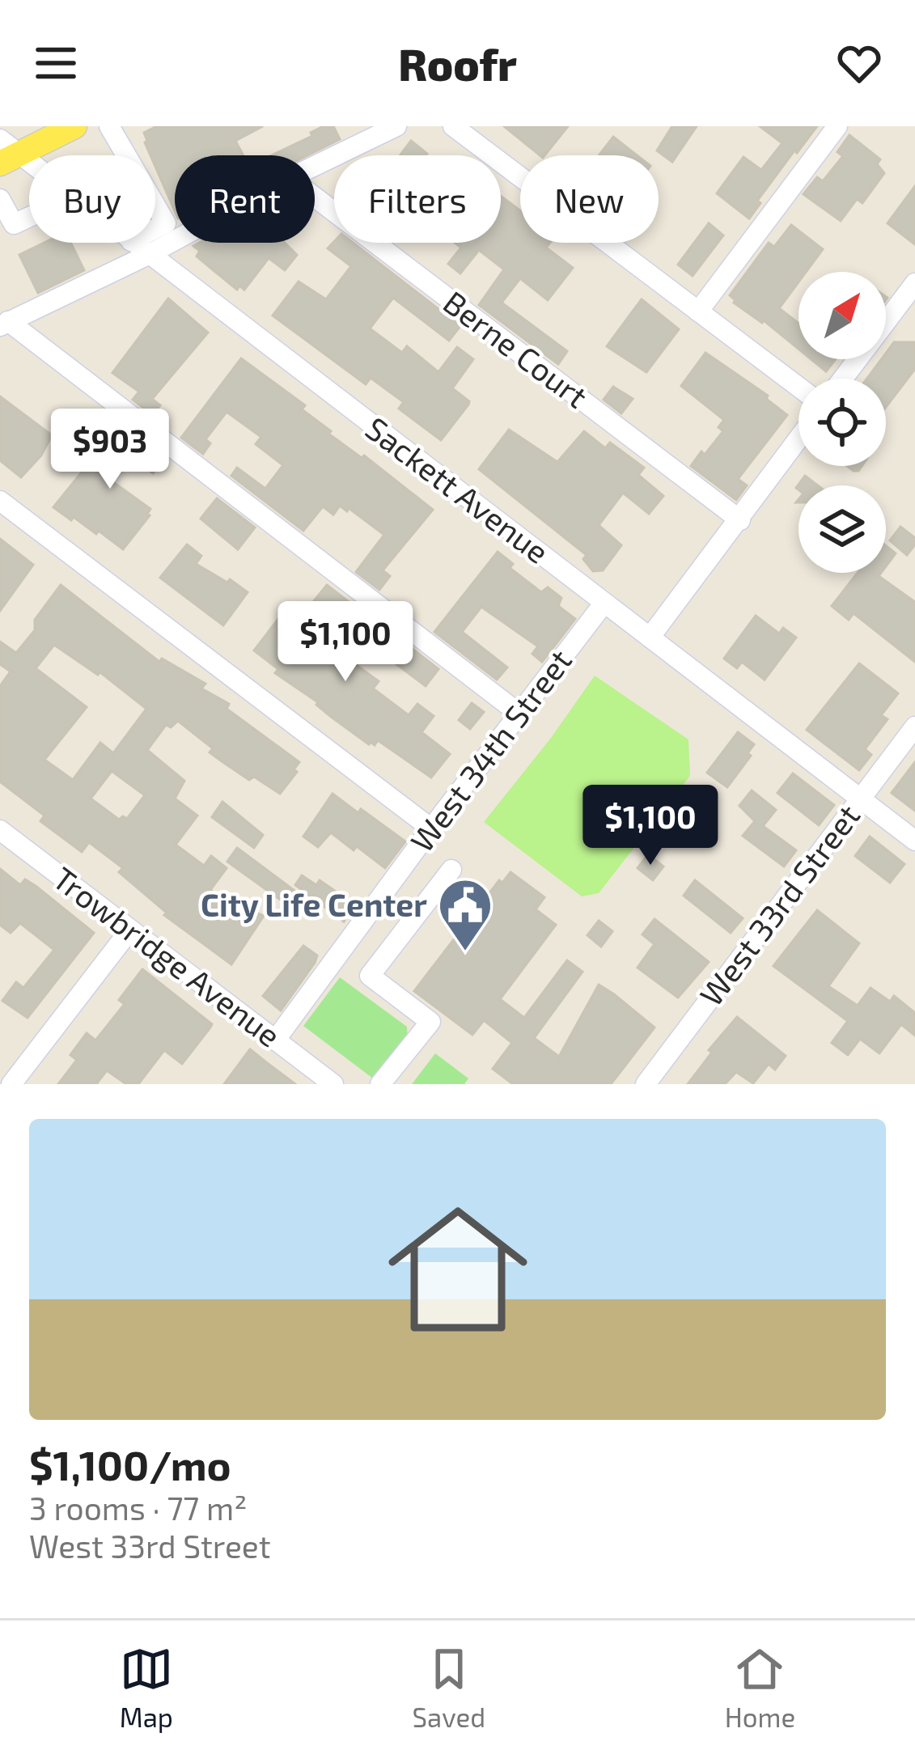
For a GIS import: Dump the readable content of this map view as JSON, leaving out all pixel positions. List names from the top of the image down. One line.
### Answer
{"streets":{"street":["Berne Court","Sackett Avenue","West 34th Street","West 33rd Street","Trowbridge Avenue"]},"crossings":[["Sackett Avenue","West 34th Street"],["Sackett Avenue","West 33rd Street"],["West 34th Street","Trowbridge Avenue"]],"places":{"public building":["City Life Center"]},"north":"top right","page":{"header":"Roofr","chip":["Buy","Rent","Filters","New"],"price":["$903","$1,100","$1,100"],"list":[{"name":"$1,100/mo","note":"3 rooms · 77 m² · West 33rd Street"}],"tabs":["Map","Saved","Home"]}}
